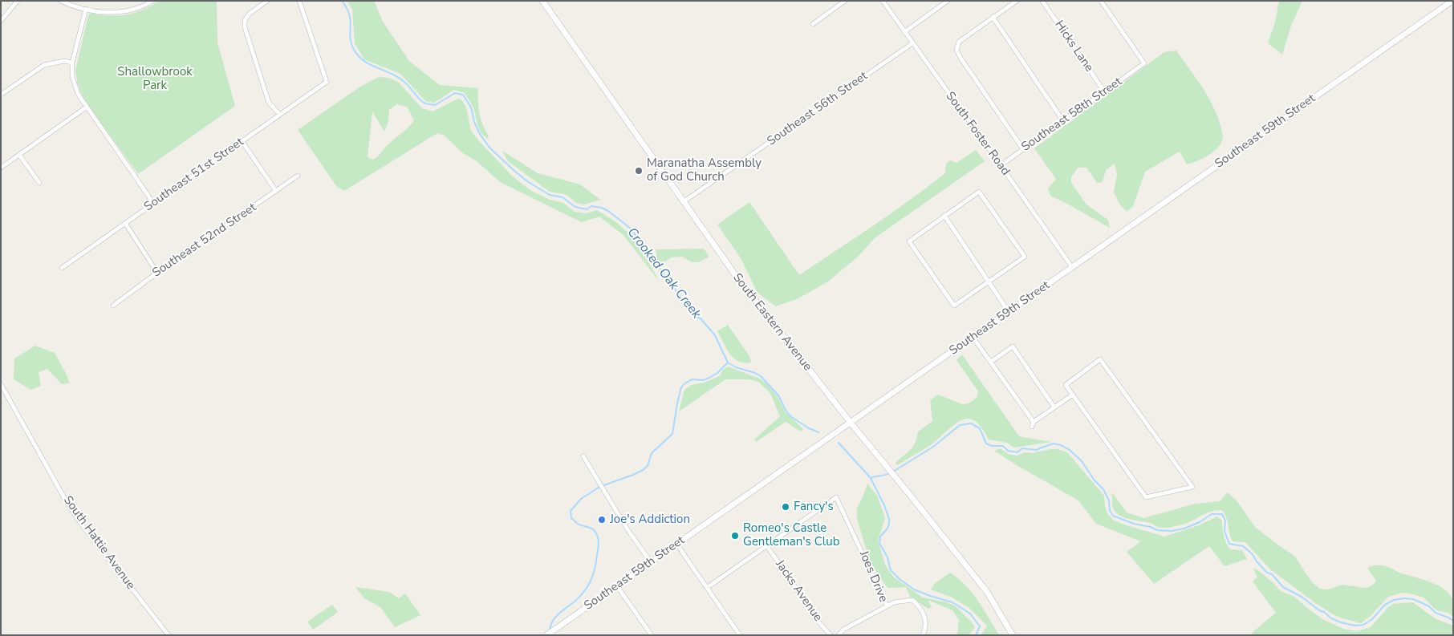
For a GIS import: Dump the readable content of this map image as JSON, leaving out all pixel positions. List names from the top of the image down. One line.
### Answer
{"streets":{"main road":["Southeast 59th Street","South Eastern Avenue"],"street":["Hicks Lane","Southeast 56th Street","Southeast 58th Street","South Foster Road","Southeast 51st Street","Southeast 52nd Street","South Hattie Avenue","Joes Drive","Jacks Avenue"]},"crossings":[["Hicks Lane","Southeast 58th Street"],["Southeast 56th Street","South Foster Road"],["Southeast 56th Street","South Eastern Avenue"],["Southeast 58th Street","South Foster Road"],["Southeast 59th Street","South Foster Road"],["Southeast 59th Street","South Eastern Avenue"],["Joes Drive","Jacks Avenue"]],"water":["Crooked Oak Creek"],"parks":["Shallowbrook Park"],"places":["Maranatha Assembly of God Church","Fancy's","Joe's Addiction","Romeo's Castle Gentleman's Club"]}
